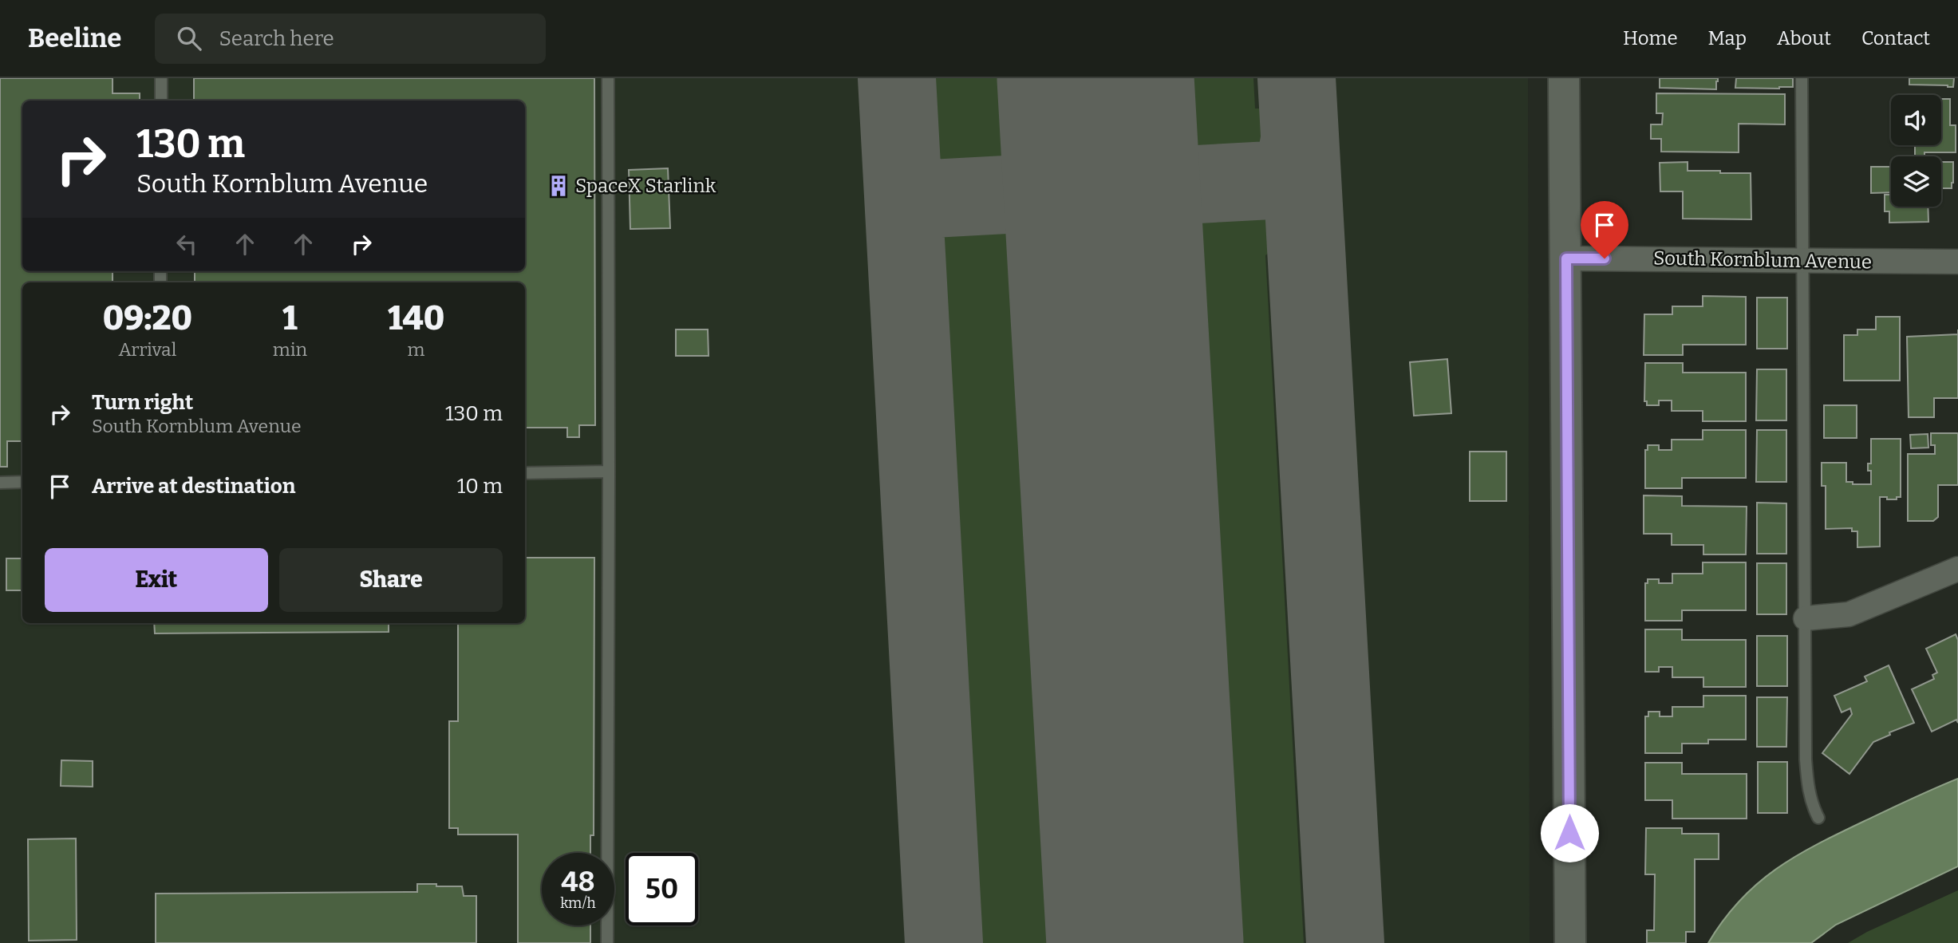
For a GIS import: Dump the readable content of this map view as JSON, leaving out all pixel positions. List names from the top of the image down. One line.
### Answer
{"streets":{"street":["South Kornblum Avenue"]},"places":{"building":["SpaceX Starlink"]},"page":{"header":"Beeline","search":"Search here","nav":["Home","Map","About","Contact"],"turn":["130 m","South Kornblum Avenue"],"eta":["09:20","Arrival","1","min","140","m"],"list":[{"name":"Turn right","note":"South Kornblum Avenue","value":"130 m"},{"name":"Arrive at destination","value":"10 m"}],"buttons":["Exit","Share"],"speed":"48 km/h","limit":"50"}}
